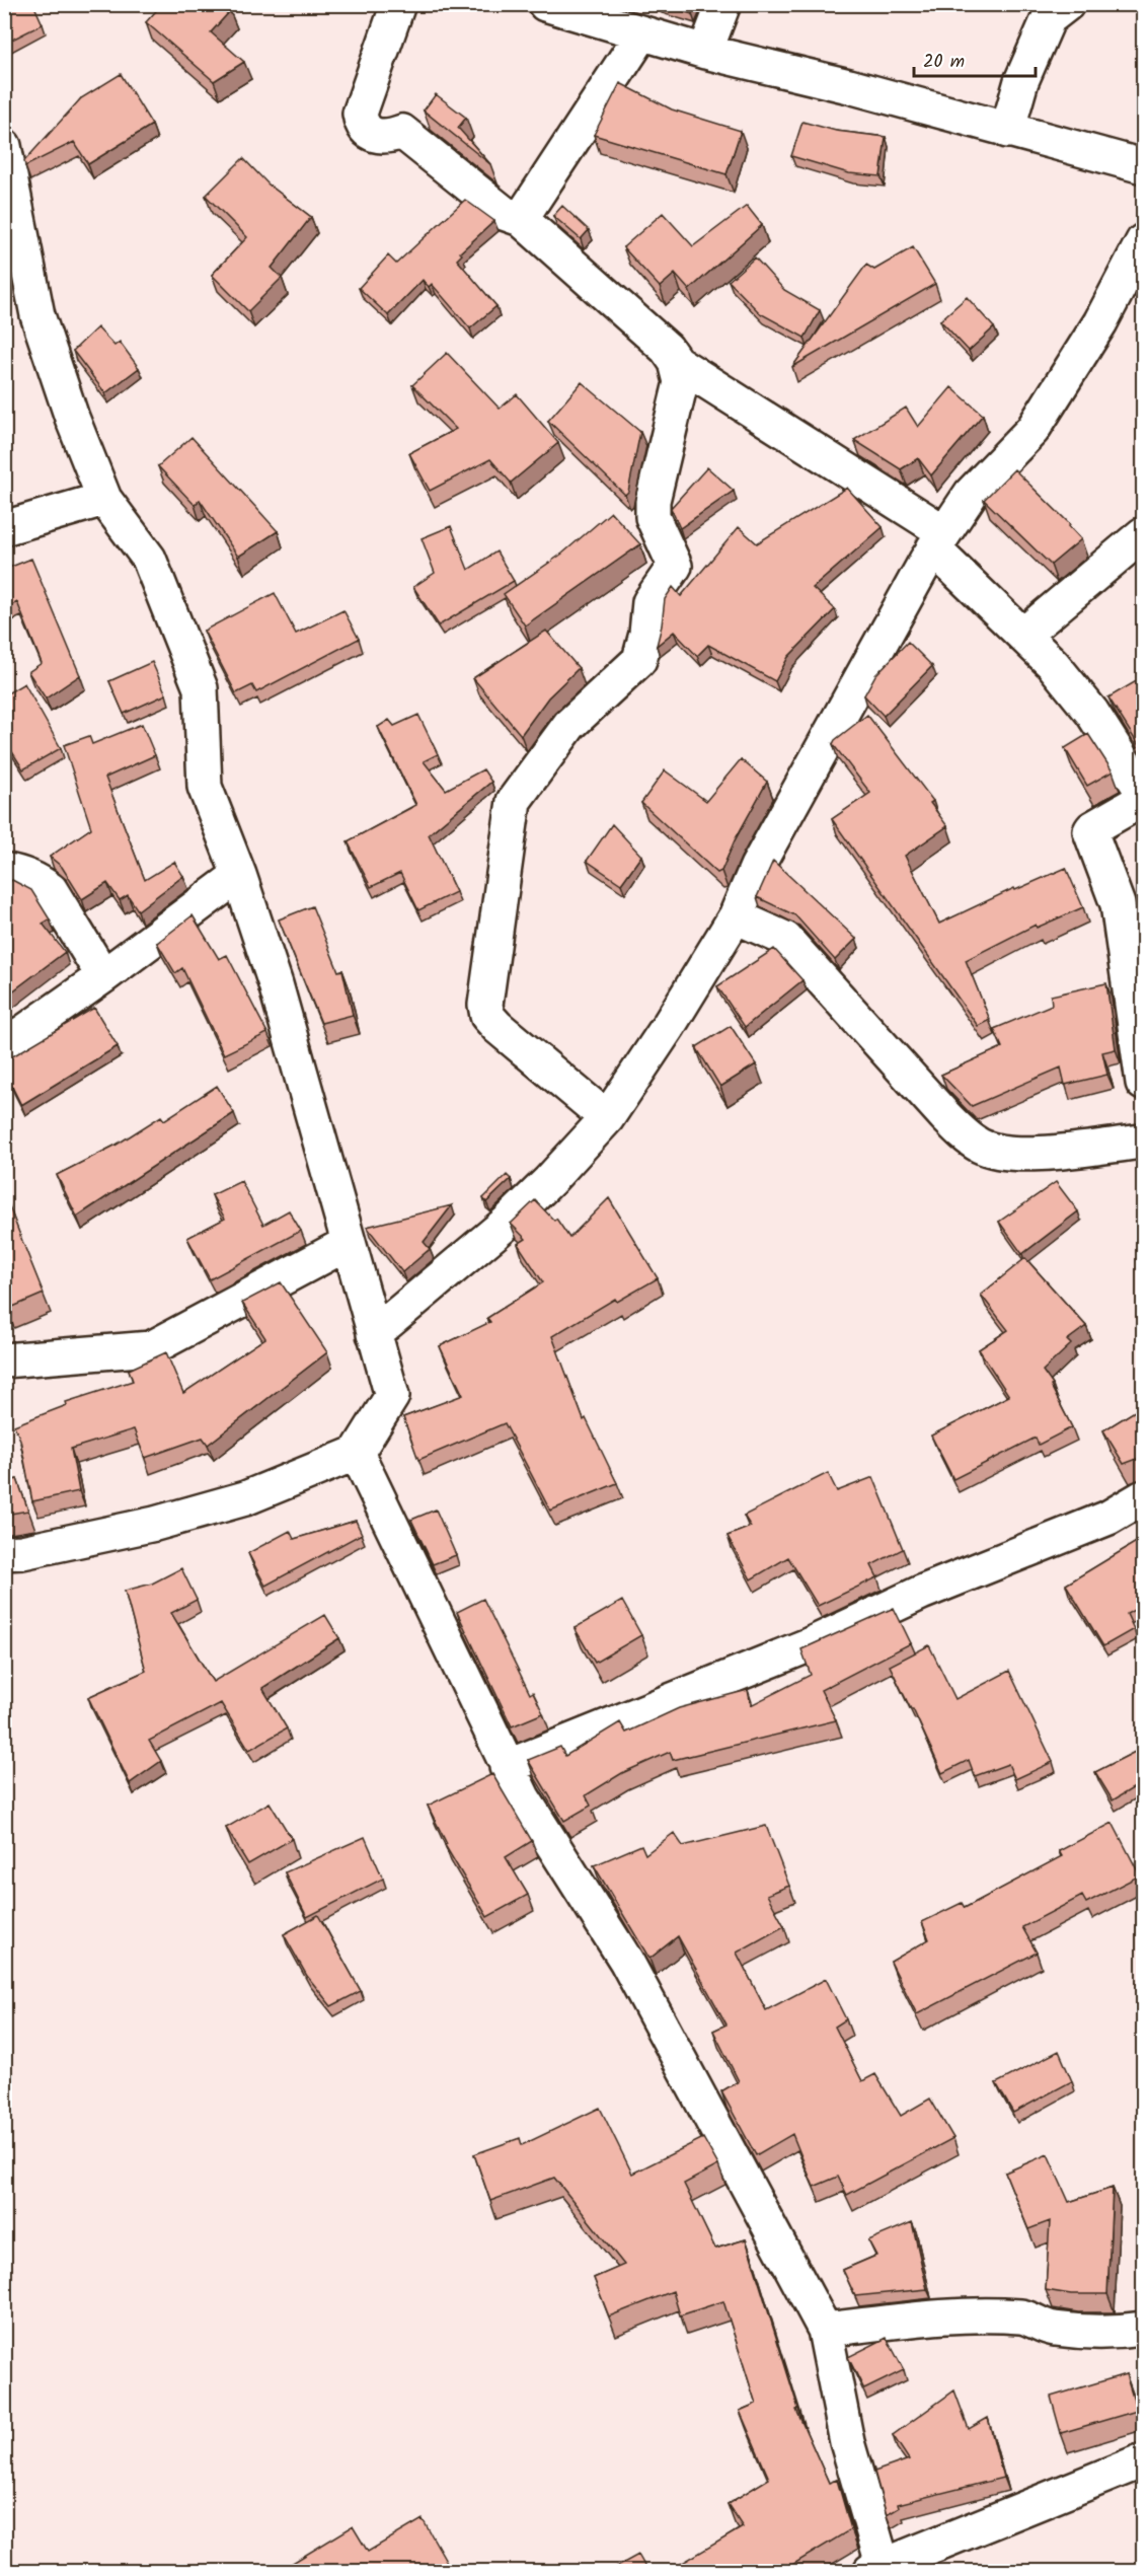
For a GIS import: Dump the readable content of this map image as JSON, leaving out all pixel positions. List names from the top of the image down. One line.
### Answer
{"scale_bar":"20 m"}
